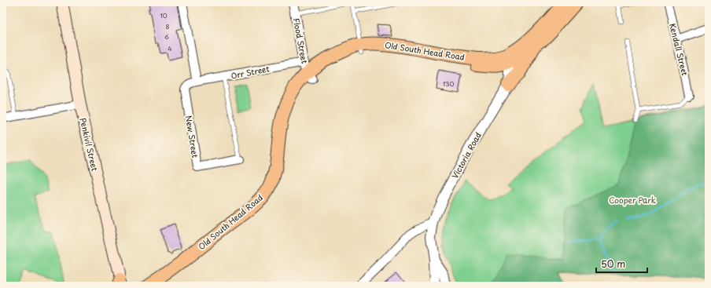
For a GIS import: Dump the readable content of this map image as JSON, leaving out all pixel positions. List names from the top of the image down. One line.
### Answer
{"streets":{"main road":["Old South Head Road","Penkivil Street"],"street":["Flood Street","Kendall Street","Orr Street","New Street","Victoria Road"]},"crossings":[["Flood Street","Old South Head Road"],["Flood Street","Orr Street"],["Old South Head Road","Orr Street"],["Old South Head Road","Victoria Road"],["Orr Street","New Street"]],"parks":["Cooper Park"],"house_numbers":["10","8","6","4","130"],"scale_bar":"50 m"}
